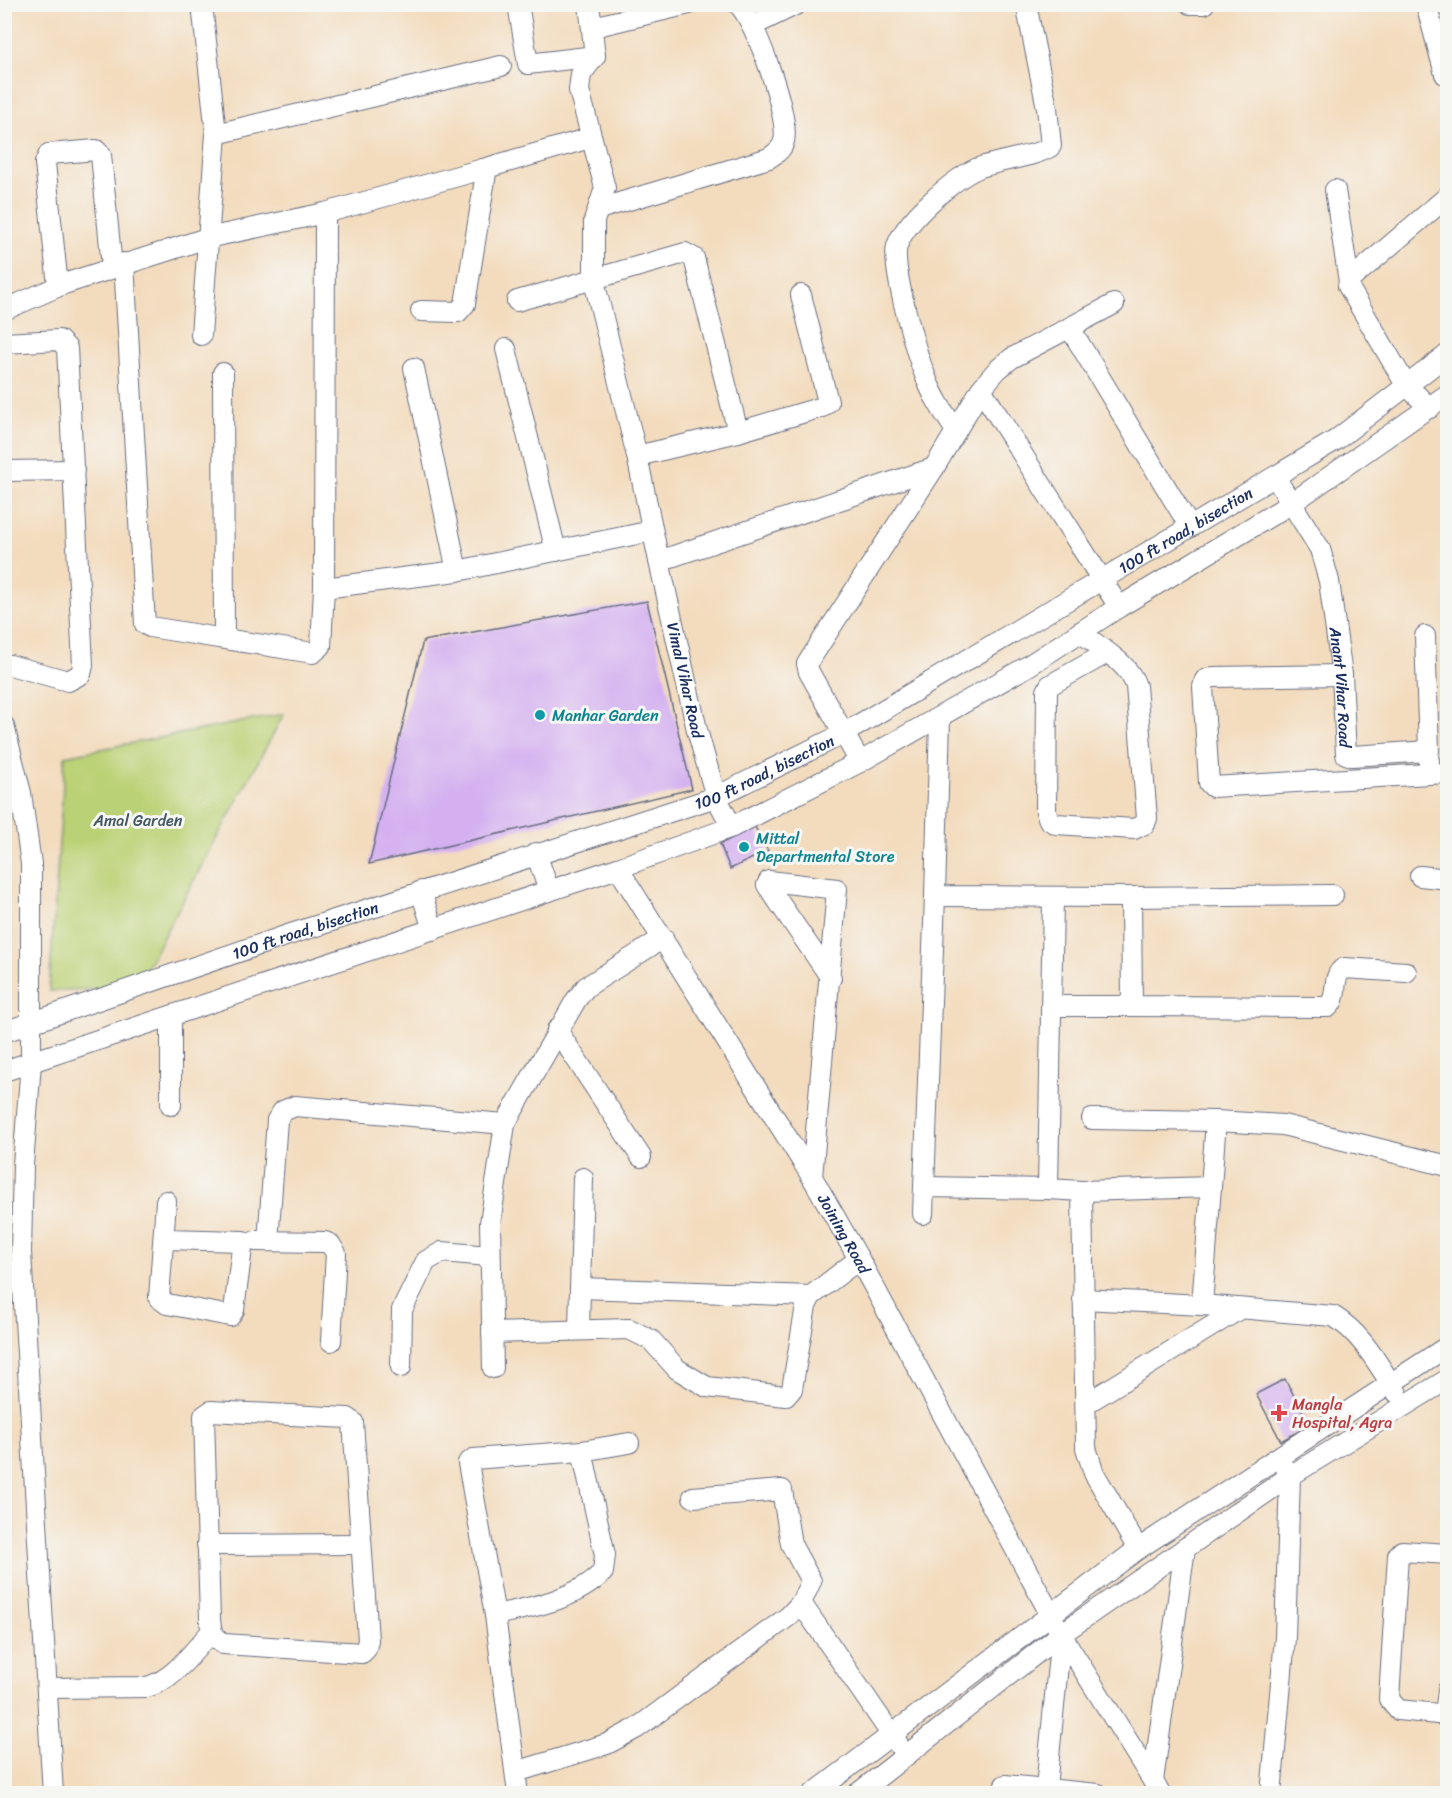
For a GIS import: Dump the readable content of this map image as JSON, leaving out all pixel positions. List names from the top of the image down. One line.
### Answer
{"streets":{"street":["100 ft road, bisection","Vimal Vihar Road","Anant Vihar Road","Joining Road"]},"crossings":[["100 ft road, bisection","Vimal Vihar Road"],["100 ft road, bisection","Anant Vihar Road"],["100 ft road, bisection","Joining Road"]],"parks":["Amal Garden"],"places":{"other":["Manhar Garden","Mittal Departmental Store"],"health":["Mangla Hospital, Agra"]}}
